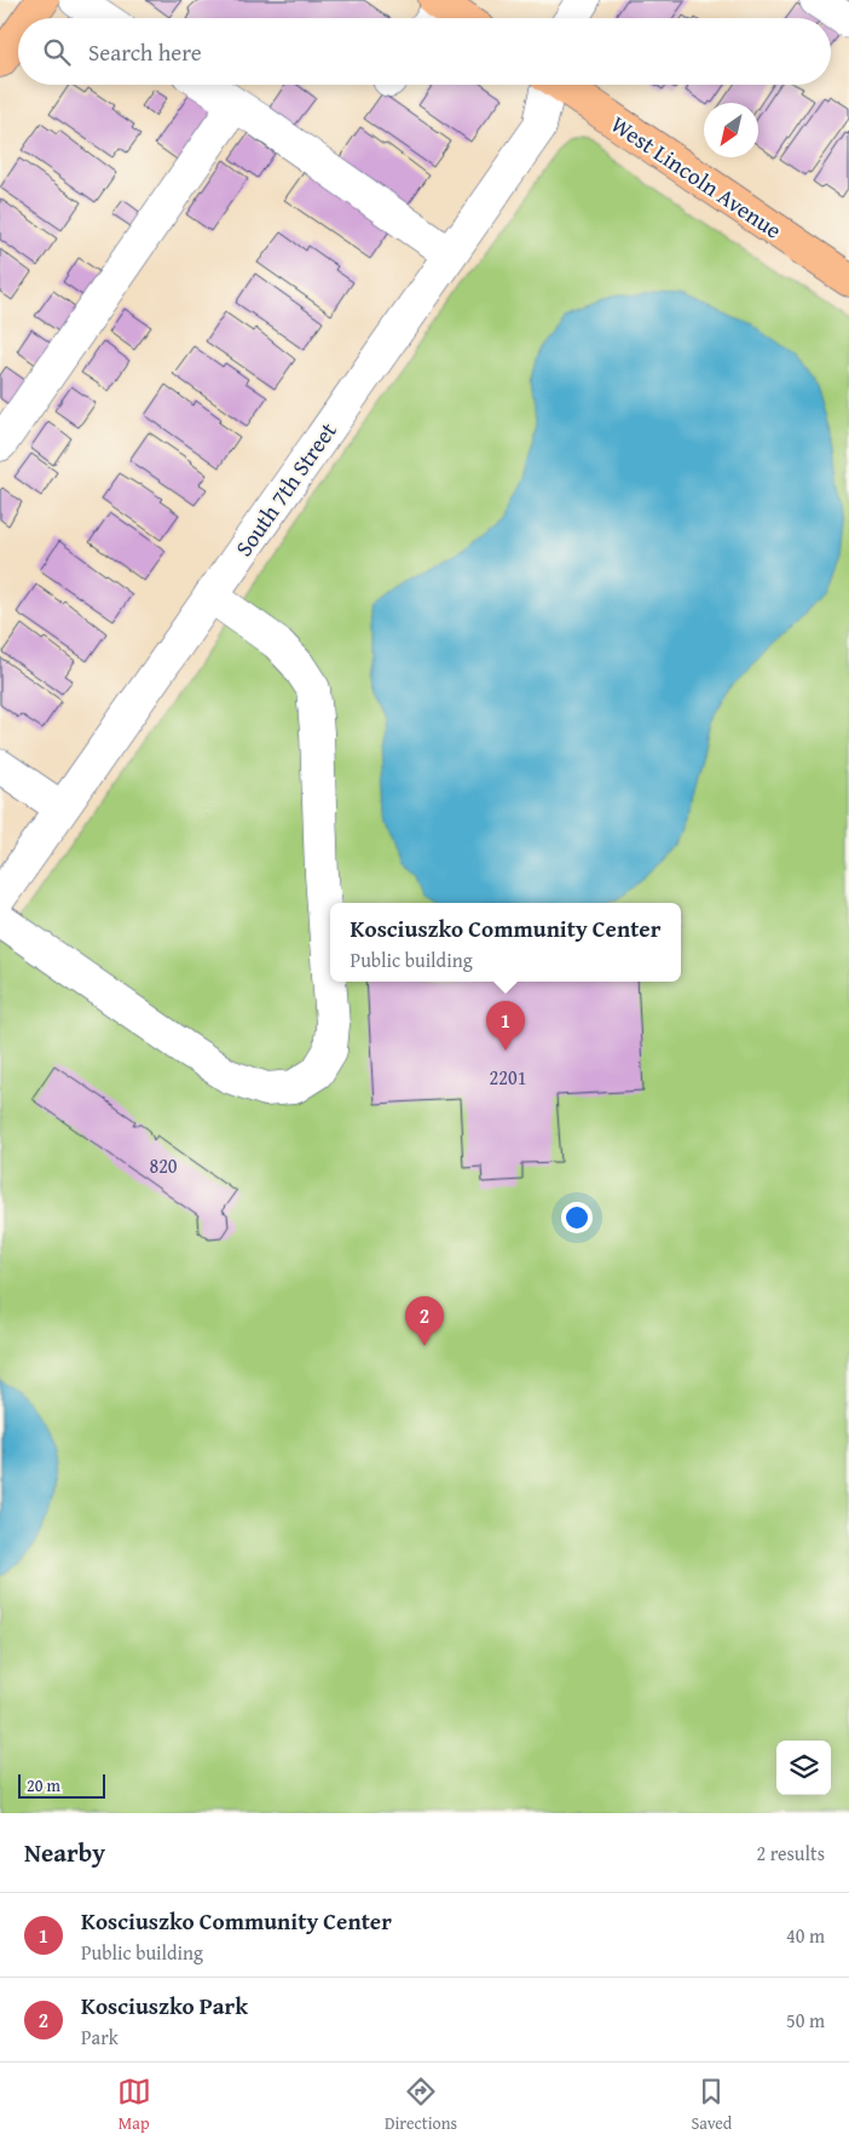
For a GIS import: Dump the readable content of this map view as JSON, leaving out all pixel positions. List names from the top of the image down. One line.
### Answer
{"streets":{"main road":["West Lincoln Avenue"],"street":["South 7th Street"]},"house_numbers":["2201","820"],"scale_bar":"20 m","north":"bottom left","page":{"search":"Search here","popup":["Kosciuszko Community Center","Public building"],"pins":["1","2"],"scale":"20 m","heading":["Nearby","2 results"],"list":[{"mark":"1","name":"Kosciuszko Community Center","note":"Public building","value":"40 m"},{"mark":"2","name":"Kosciuszko Park","note":"Park","value":"50 m"}],"nav":["Map","Directions","Saved"]}}
